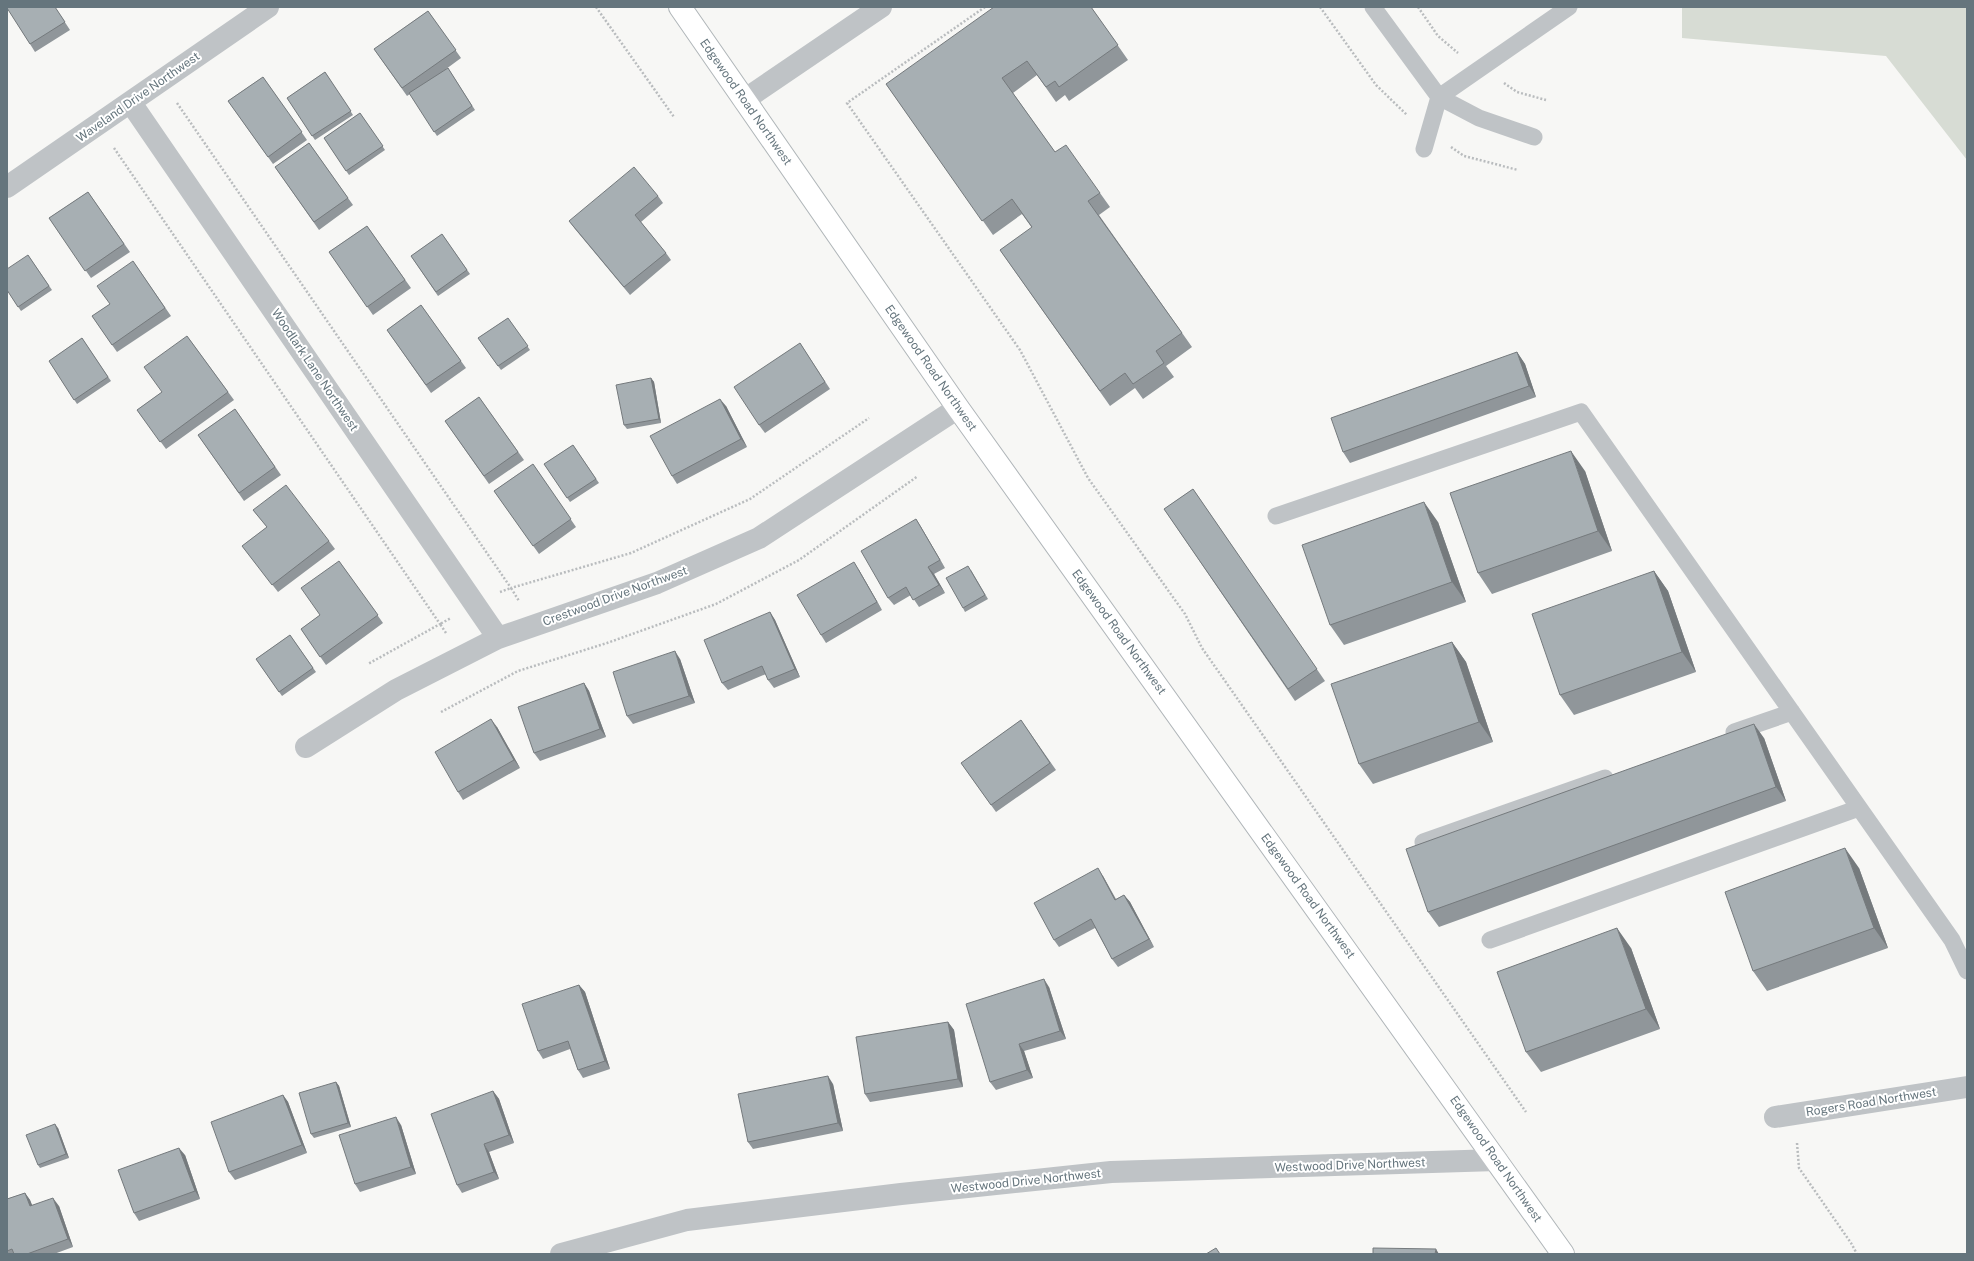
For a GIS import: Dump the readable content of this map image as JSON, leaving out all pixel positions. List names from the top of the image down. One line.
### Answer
{"streets":{"main road":["Edgewood Road Northwest"],"street":["Waveland Drive Northwest","Woodlark Lane Northwest","Crestwood Drive Northwest","Rogers Road Northwest","Westwood Drive Northwest"]},"crossings":[["Waveland Drive Northwest","Woodlark Lane Northwest"],["Edgewood Road Northwest","Crestwood Drive Northwest"],["Edgewood Road Northwest","Westwood Drive Northwest"],["Woodlark Lane Northwest","Crestwood Drive Northwest"]]}
